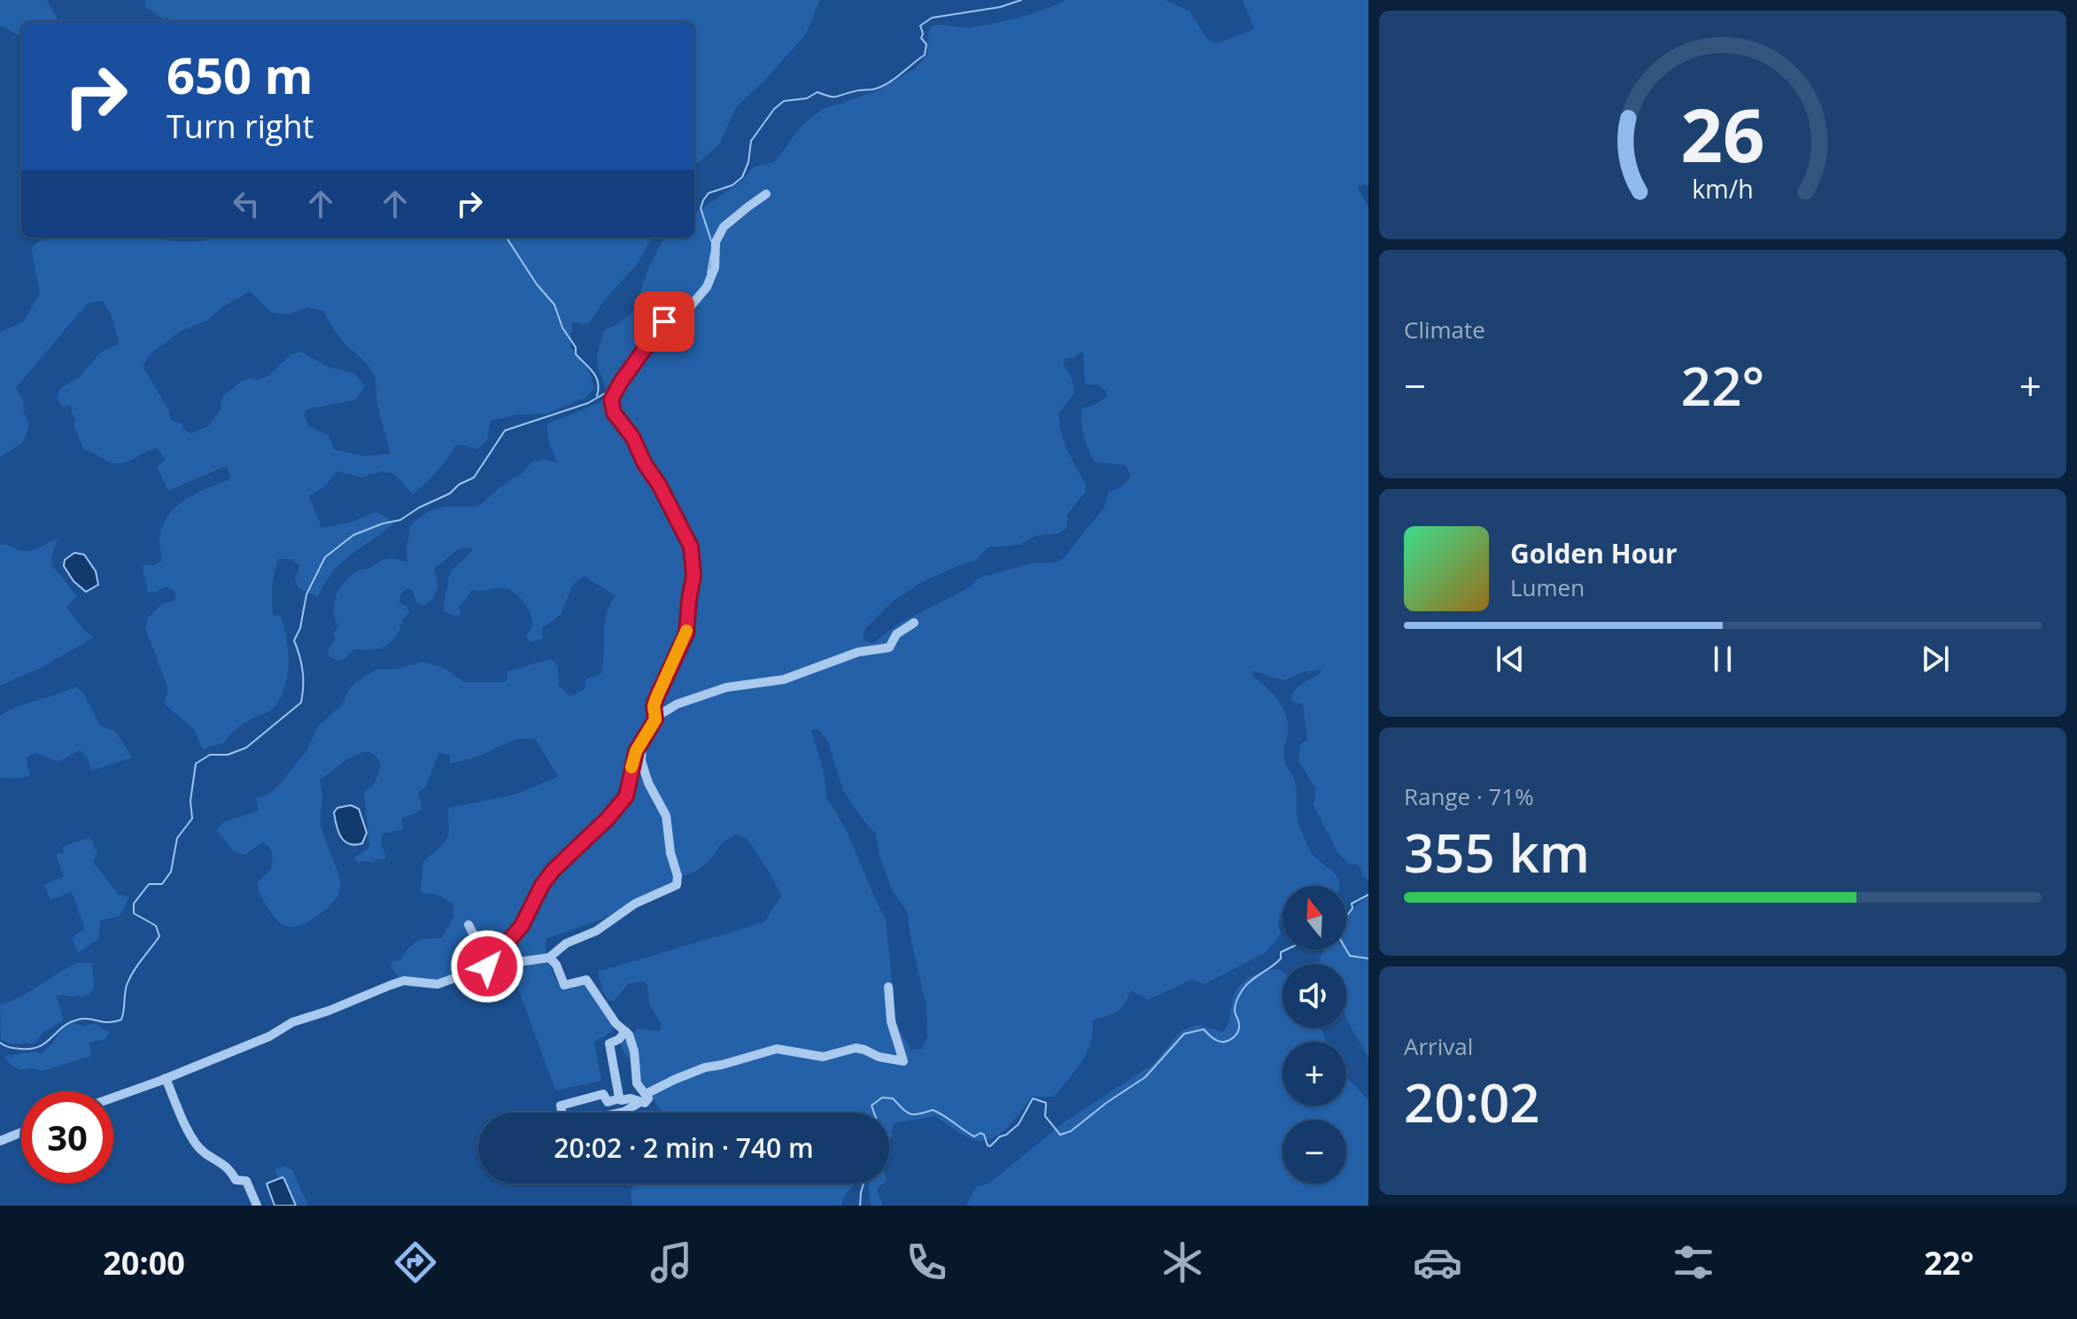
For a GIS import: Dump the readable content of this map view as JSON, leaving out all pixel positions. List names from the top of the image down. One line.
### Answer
{"north":"top","page":{"turn":["650 m","Turn right"],"tile":["Climate",["Range · 71%","355 km"],["Arrival","20:02"]],"heat":["−","22°","+"],"song":["Golden Hour","Lumen"],"map_buttons":["+","−"],"limit":"30","trip":"20:02 · 2 min · 740 m","tabs":["20:00","22°"],"gauge":["26","km/h"]}}
